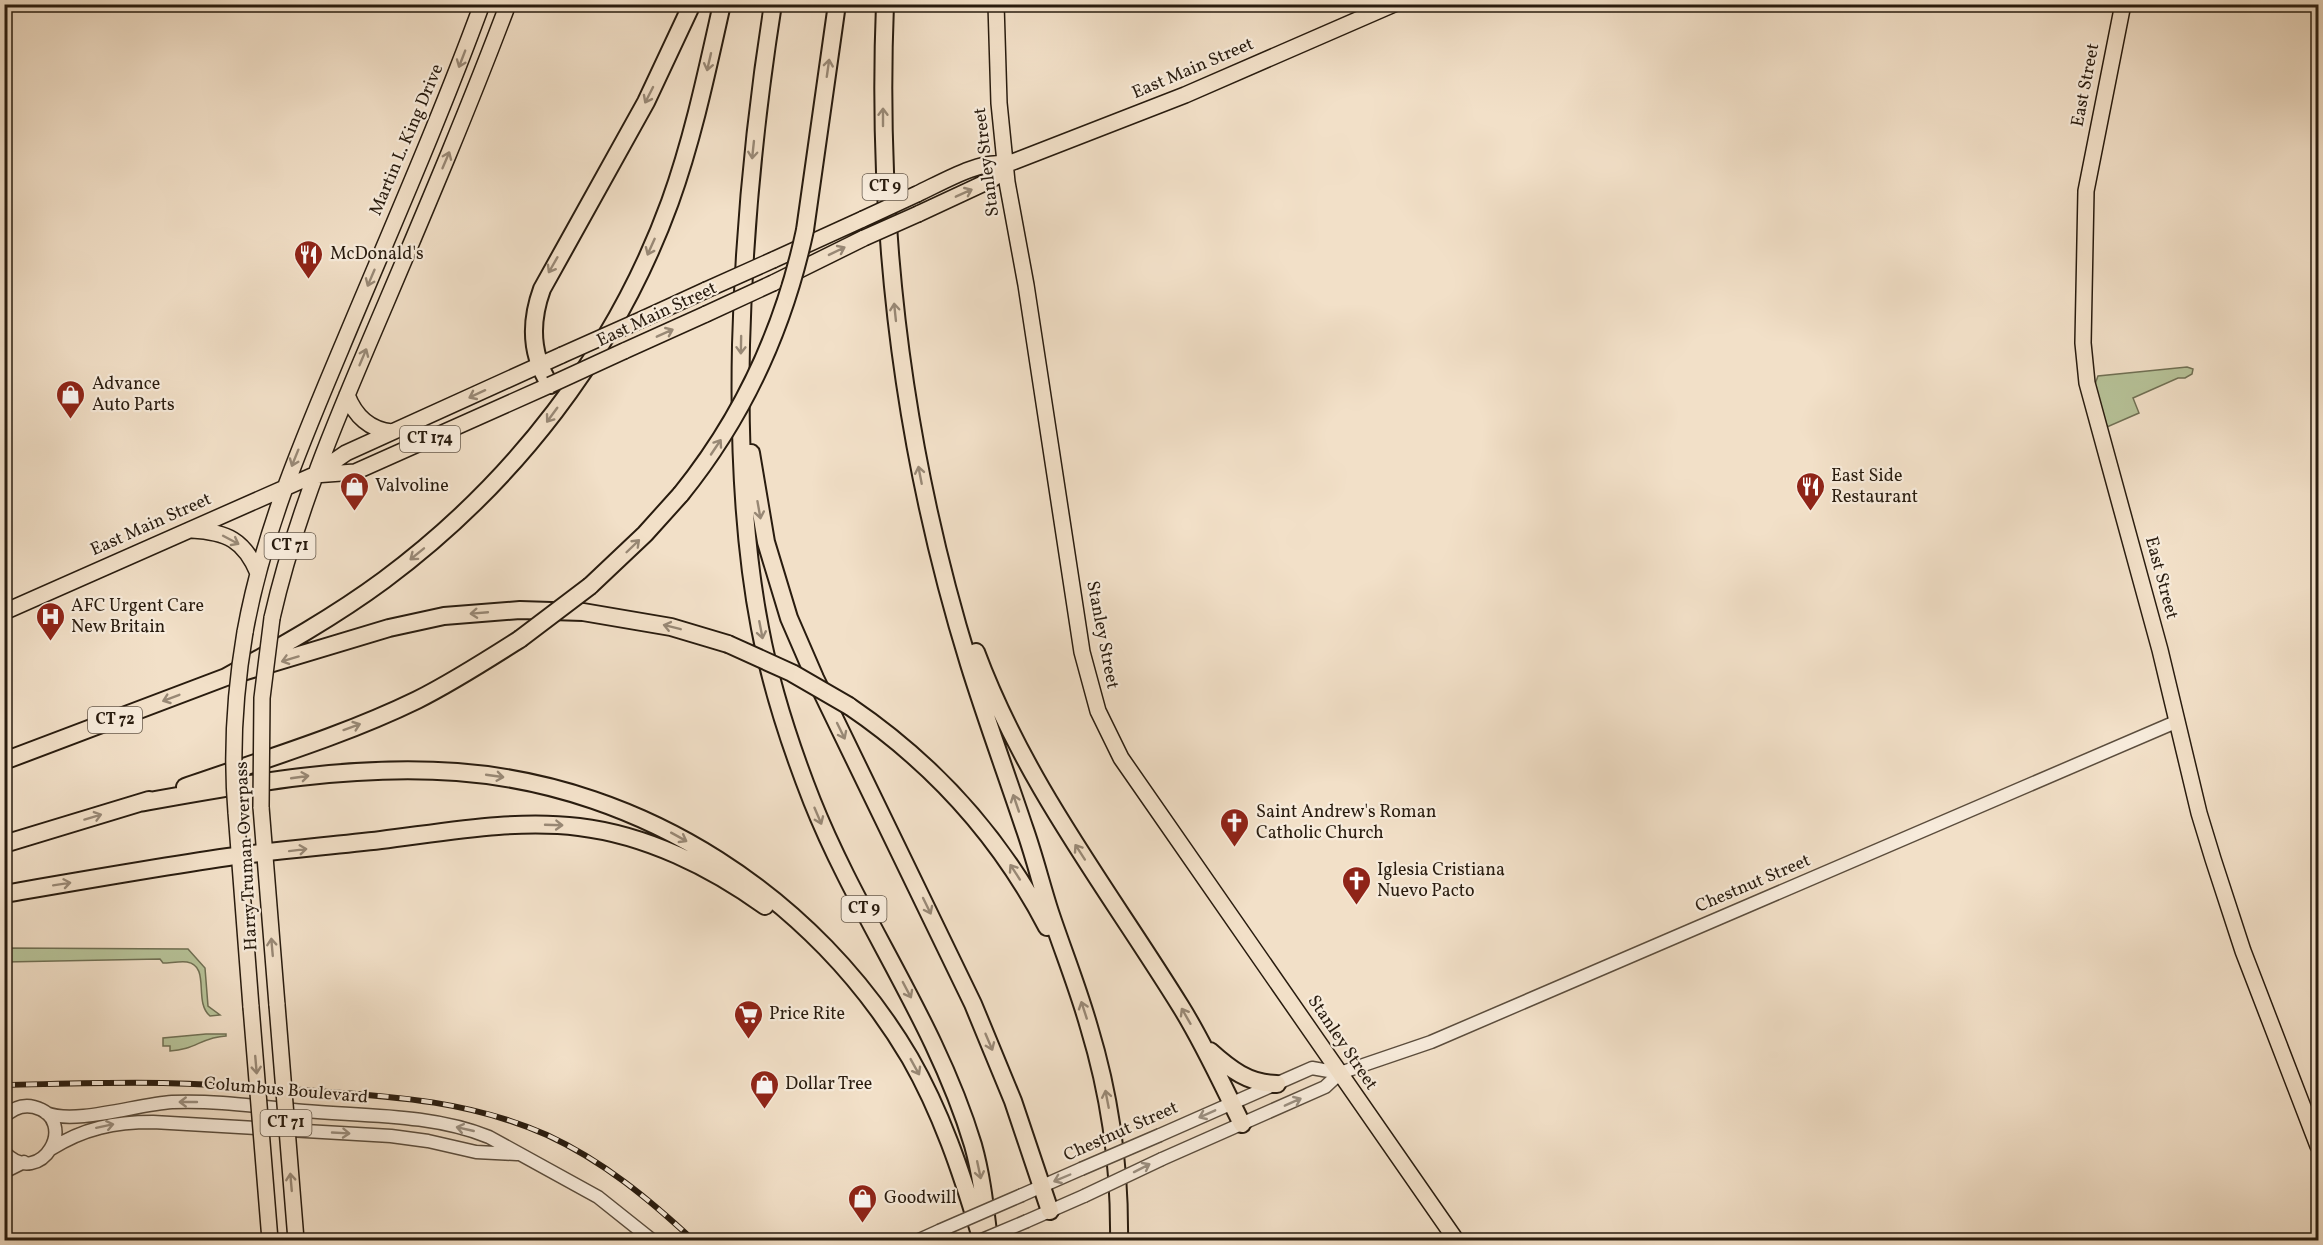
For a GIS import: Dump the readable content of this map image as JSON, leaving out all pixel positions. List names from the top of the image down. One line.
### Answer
{"streets":{"highway":["CT 9","CT 72"],"main road":["East Main Street","East Street","Martin L. King Drive","Stanley Street","CT 174","CT 71","Harry Truman Overpass"],"street":["Chestnut Street","Columbus Boulevard"]},"crossings":[["East Main Street","Martin L. King Drive"],["East Main Street","Stanley Street"],["East Main Street","CT 71"],["East Main Street","Harry Truman Overpass"],["East Street","Chestnut Street"],["Martin L. King Drive","Harry Truman Overpass"],["Stanley Street","Chestnut Street"],["CT 71","Harry Truman Overpass"]],"places":{"restaurant":["McDonald's","East Side Restaurant"],"shop":["Advance Auto Parts","Valvoline","Dollar Tree","Goodwill"],"hospital":["AFC Urgent Care New Britain"],"church":["Saint Andrew's Roman Catholic Church","Iglesia Cristiana Nuevo Pacto"],"supermarket":["Price Rite"]}}
